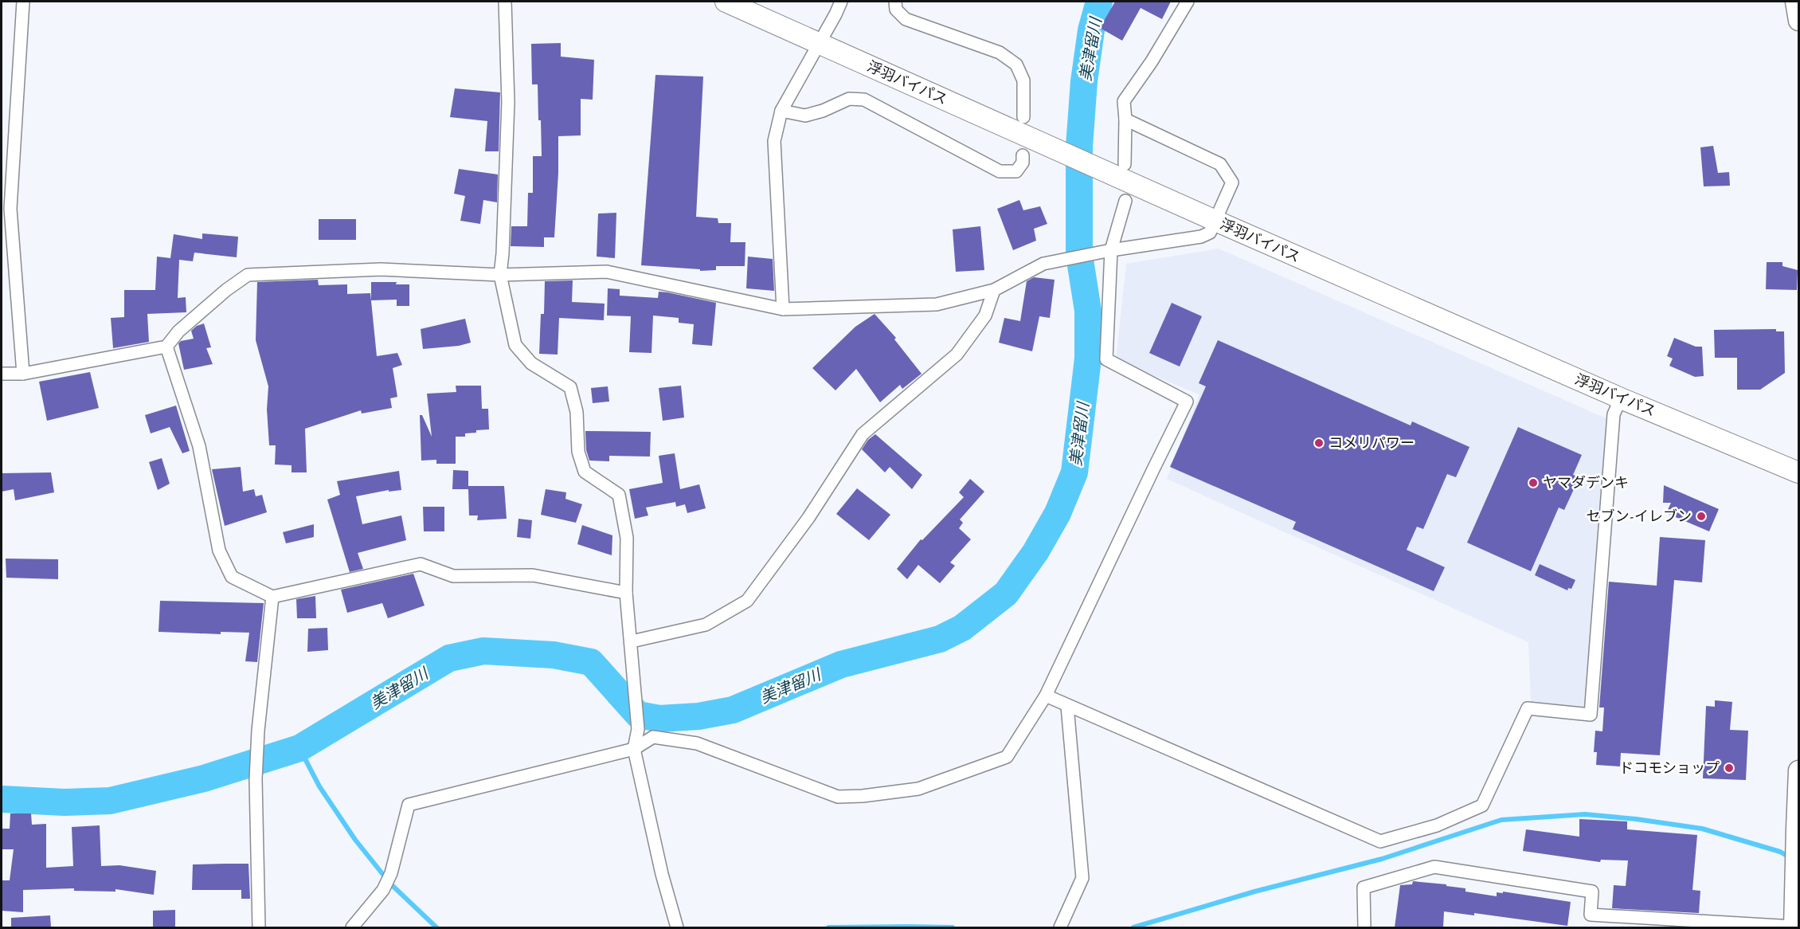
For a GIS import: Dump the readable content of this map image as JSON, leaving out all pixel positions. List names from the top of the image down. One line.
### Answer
{"streets":{"highway":["浮羽バイパス"]},"water":["美津留川"],"places":["コメリパワー","ヤマダデンキ","セブン-イレブン","ドコモショップ"]}
